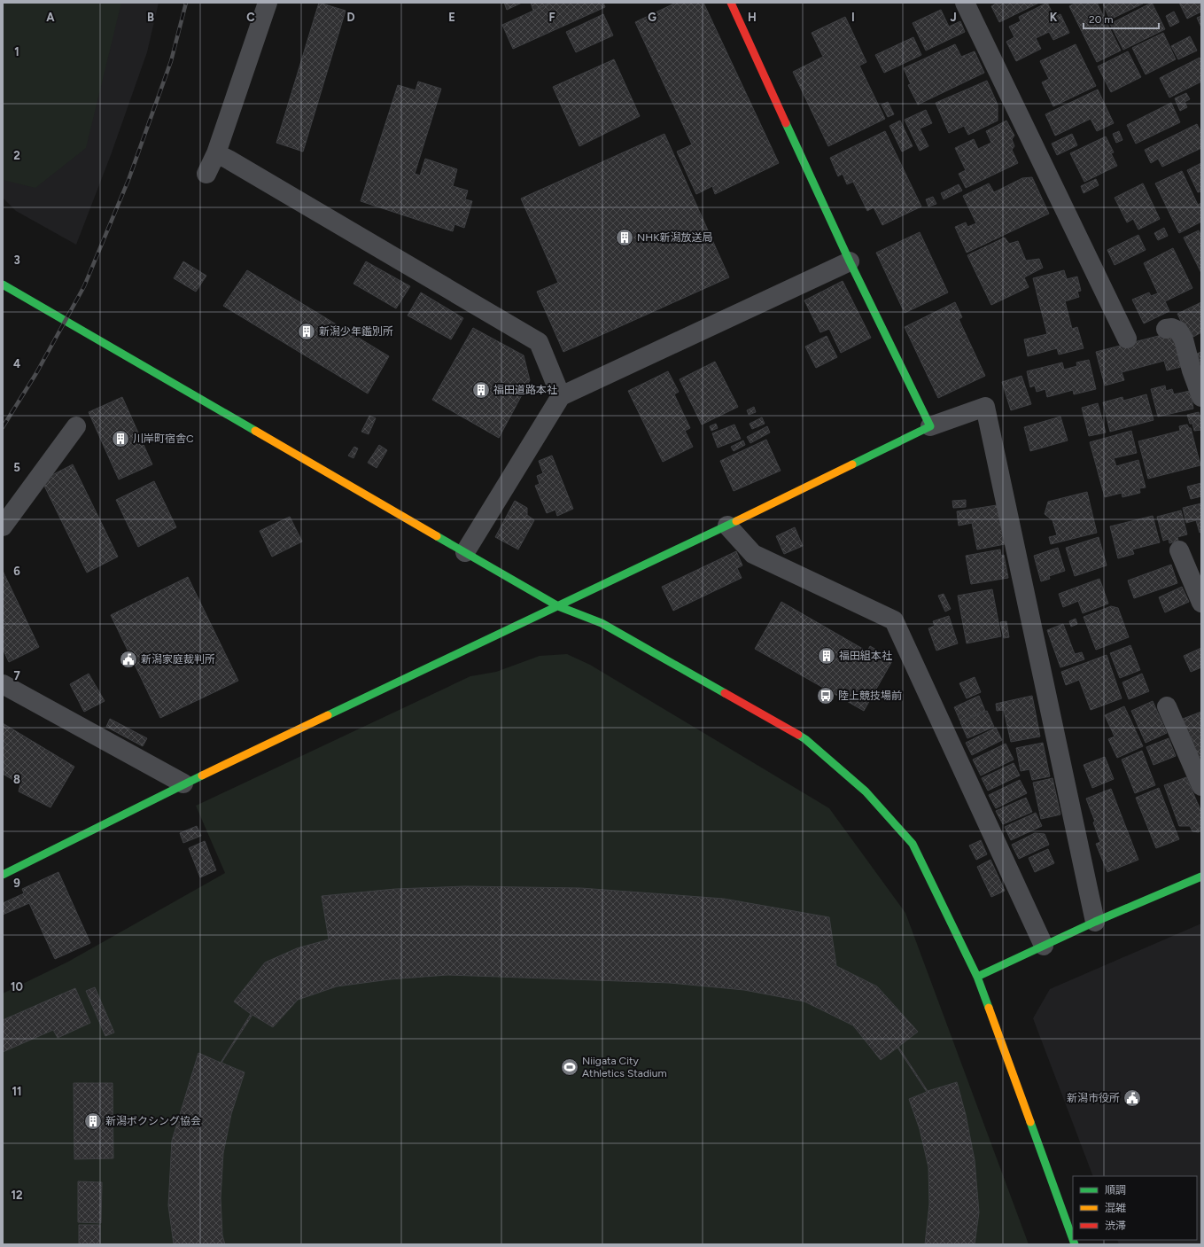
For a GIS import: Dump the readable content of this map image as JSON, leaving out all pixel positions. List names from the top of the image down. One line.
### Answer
{"places":{"building":["NHK新潟放送局","新潟少年鑑別所","福田道路本社","川岸町宿舎C","福田組本社","新潟ボクシング協会"],"public building":["新潟家庭裁判所","新潟市役所"],"bus stop":["陸上競技場前"],"sports":["Niigata City Athletics Stadium"]},"legend":["順調","混雑","渋滞"],"scale_bar":"20 m","grid":{"columns":["A","B","C","D","E","F","G","H","I","J","K"],"rows":["1","2","3","4","5","6","7","8","9","10","11","12"]}}
